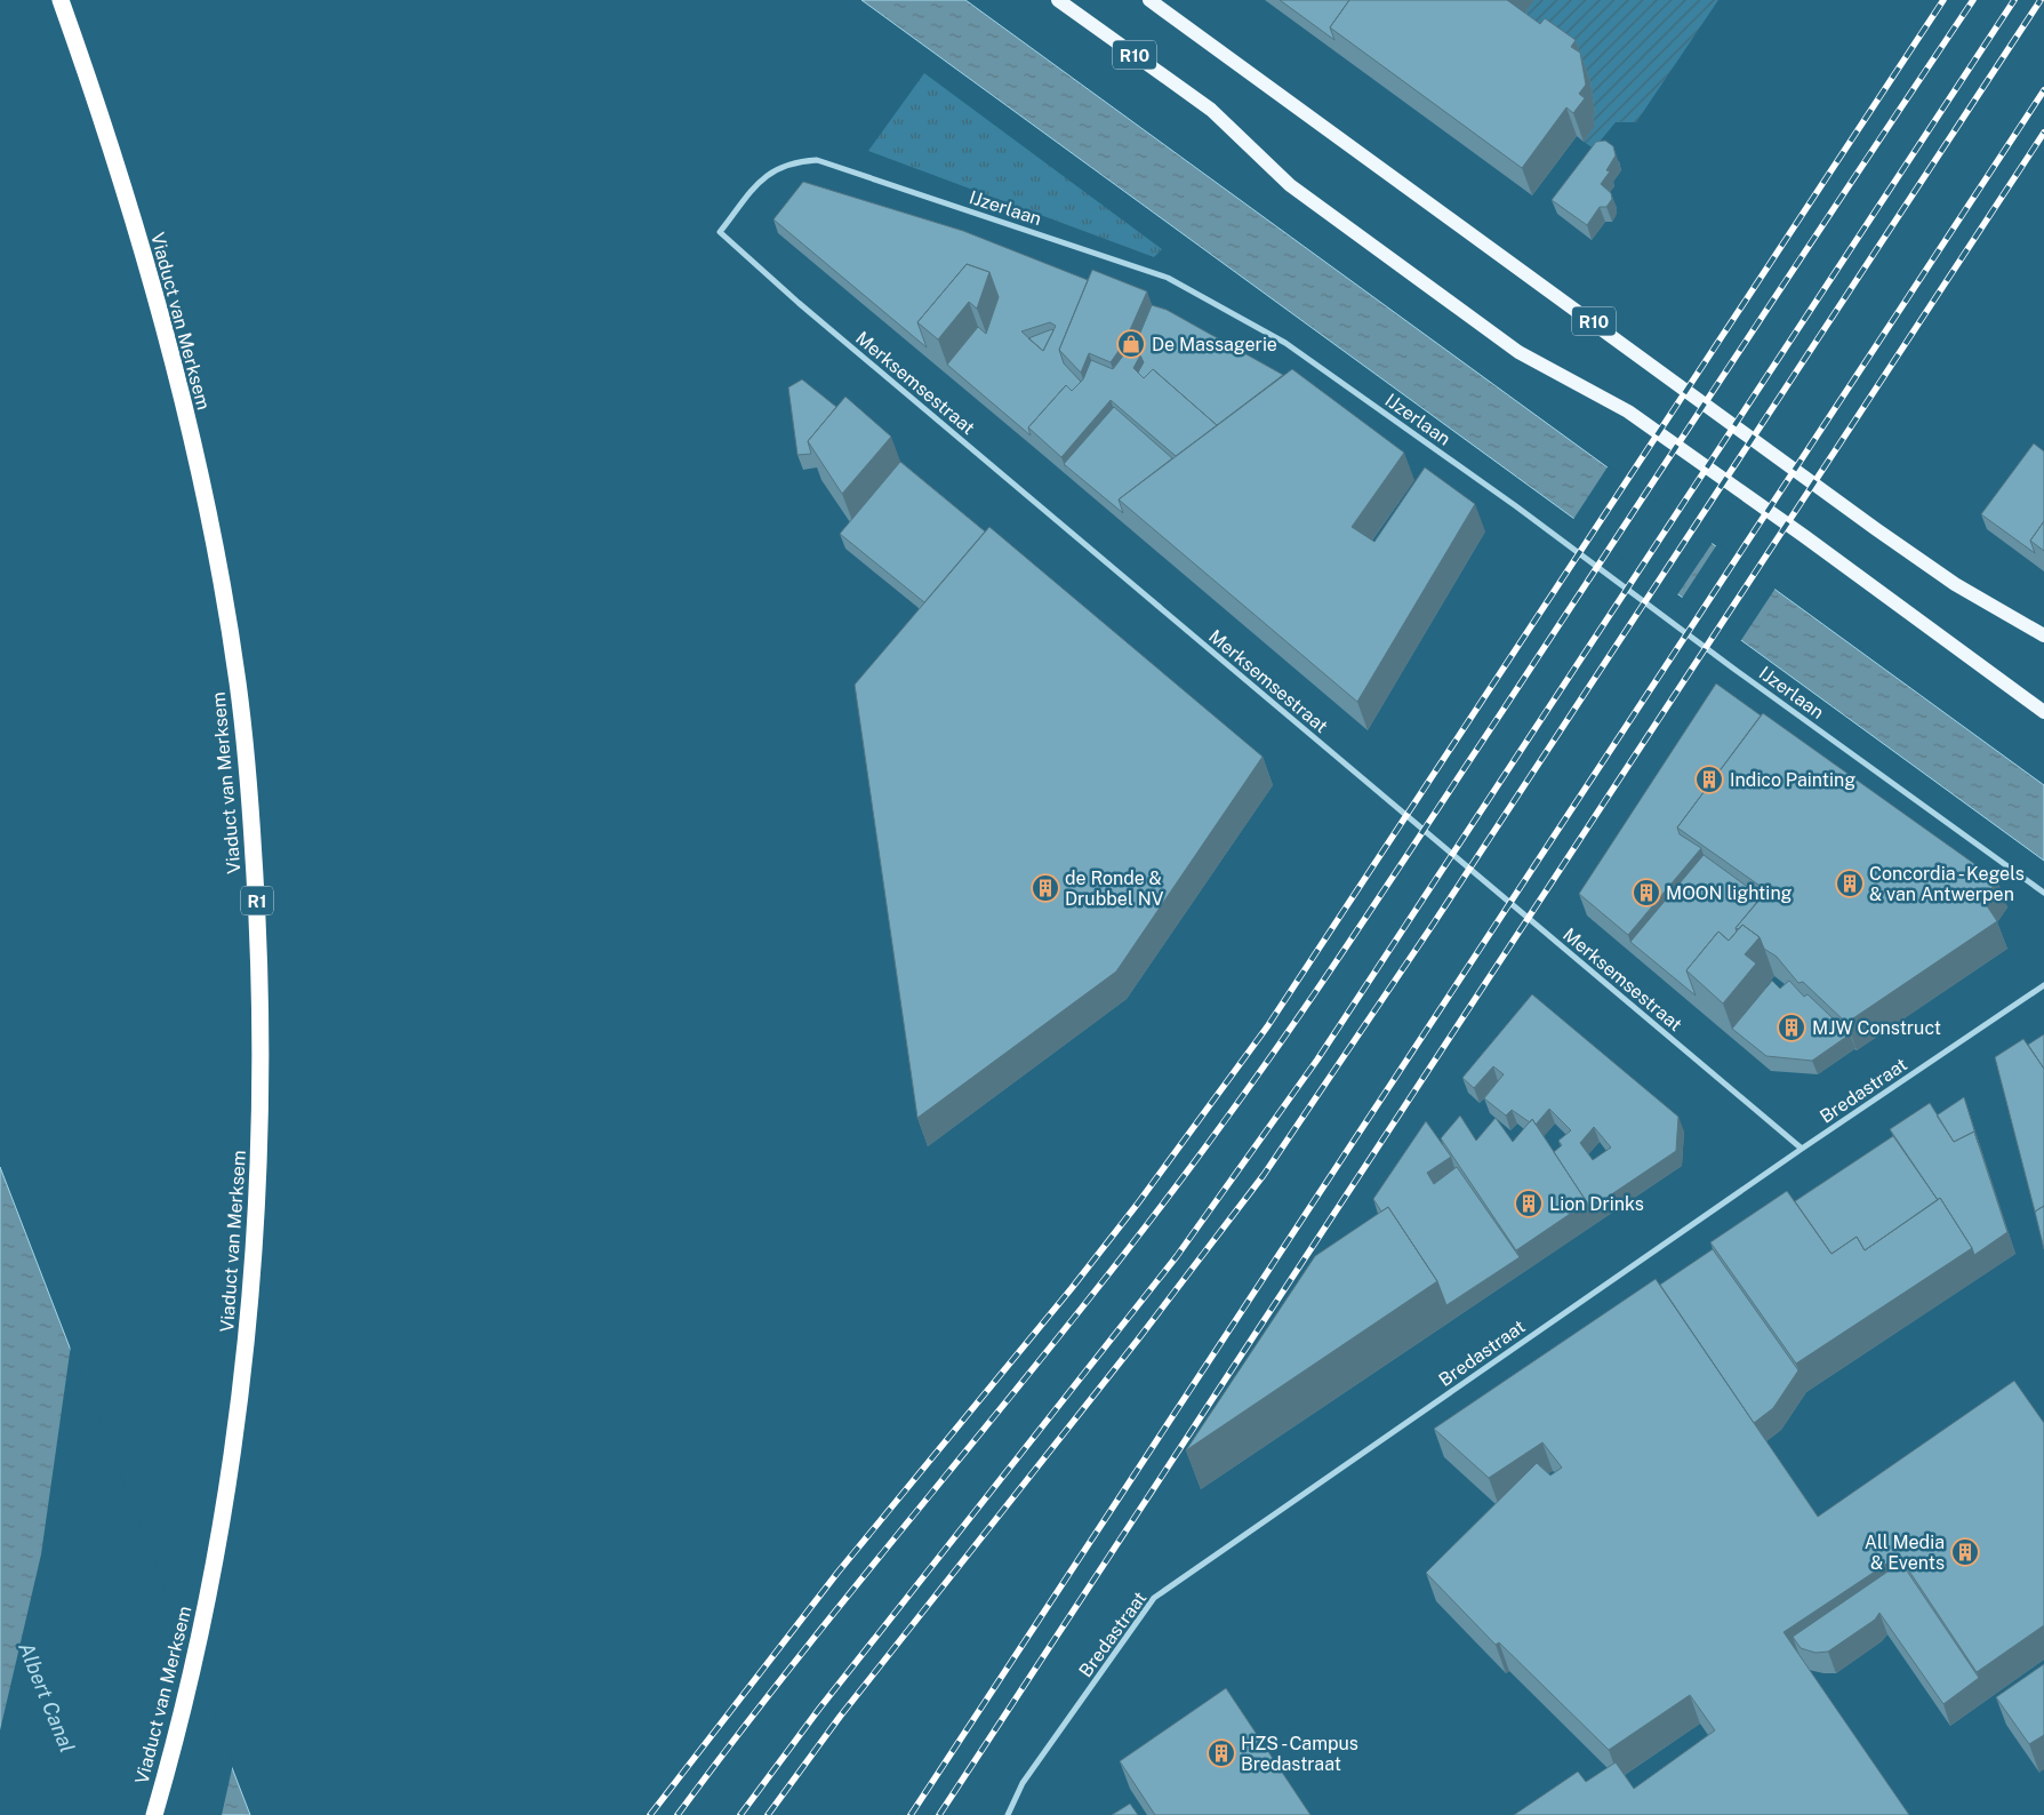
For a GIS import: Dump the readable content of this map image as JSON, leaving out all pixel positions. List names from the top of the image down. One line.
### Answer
{"streets":{"highway":["Viaduct van Merksem","R1"],"main road":["R10"],"street":["IJzerlaan","Merksemsestraat","Bredastraat"]},"crossings":[["IJzerlaan","Merksemsestraat"],["Merksemsestraat","Bredastraat"]],"water":["Albert Canal"],"places":{"shop":["De Massagerie"],"building":["Indico Painting","Concordia - Kegels & van Antwerpen","de Ronde & Drubbel NV","MOON lighting","MJW Construct","Lion Drinks","All Media & Events","HZS - Campus Bredastraat"]}}
